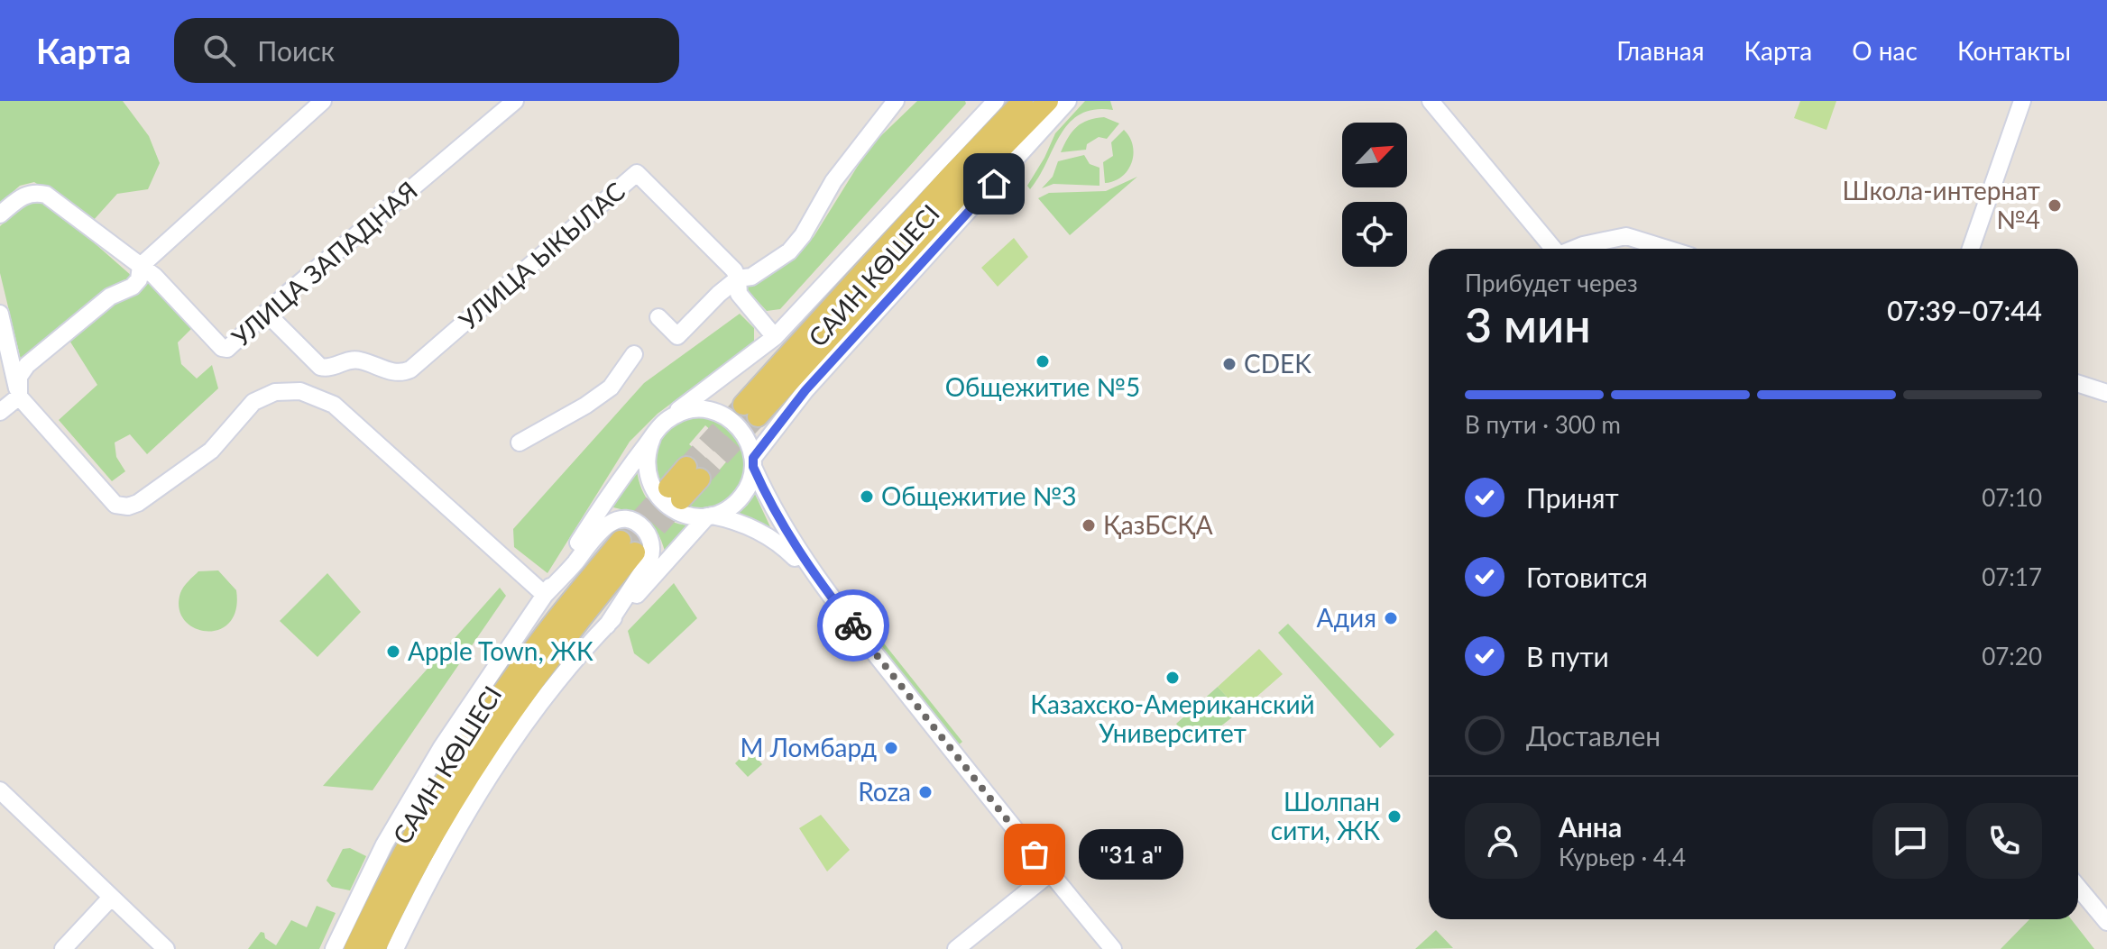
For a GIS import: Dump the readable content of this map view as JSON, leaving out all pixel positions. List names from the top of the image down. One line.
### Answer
{"streets":{"main road":["САИН КӨШЕСІ"],"street":["УЛИЦА ЫКЫЛАС","УЛИЦА ЗАПАДНАЯ"]},"crossings":[["УЛИЦА ЫКЫЛАС","УЛИЦА ЗАПАДНАЯ"],["УЛИЦА ЫКЫЛАС","САИН КӨШЕСІ"]],"places":["Школа-интернат №4","Общежитие №5","CDEK","Общежитие №3","ҚазБСҚА","Адия","Apple Town, ЖК","Казахско-Американский Университет","М Ломбард","Roza","Шолпан сити, ЖК","\"31 а\""],"north":"top right","page":{"header":"Карта","search":"Поиск","nav":["Главная","Карта","О нас","Контакты"],"heading":["3 мин","Прибудет через","07:39–07:44"],"panel":["Анна","Курьер · 4.4"],"bar":"В пути · 300 m","list":[["Принят","07:10"],["Готовится","07:17"],["В пути","07:20"],"Доставлен"],"bubble":"\"31 а\""}}
